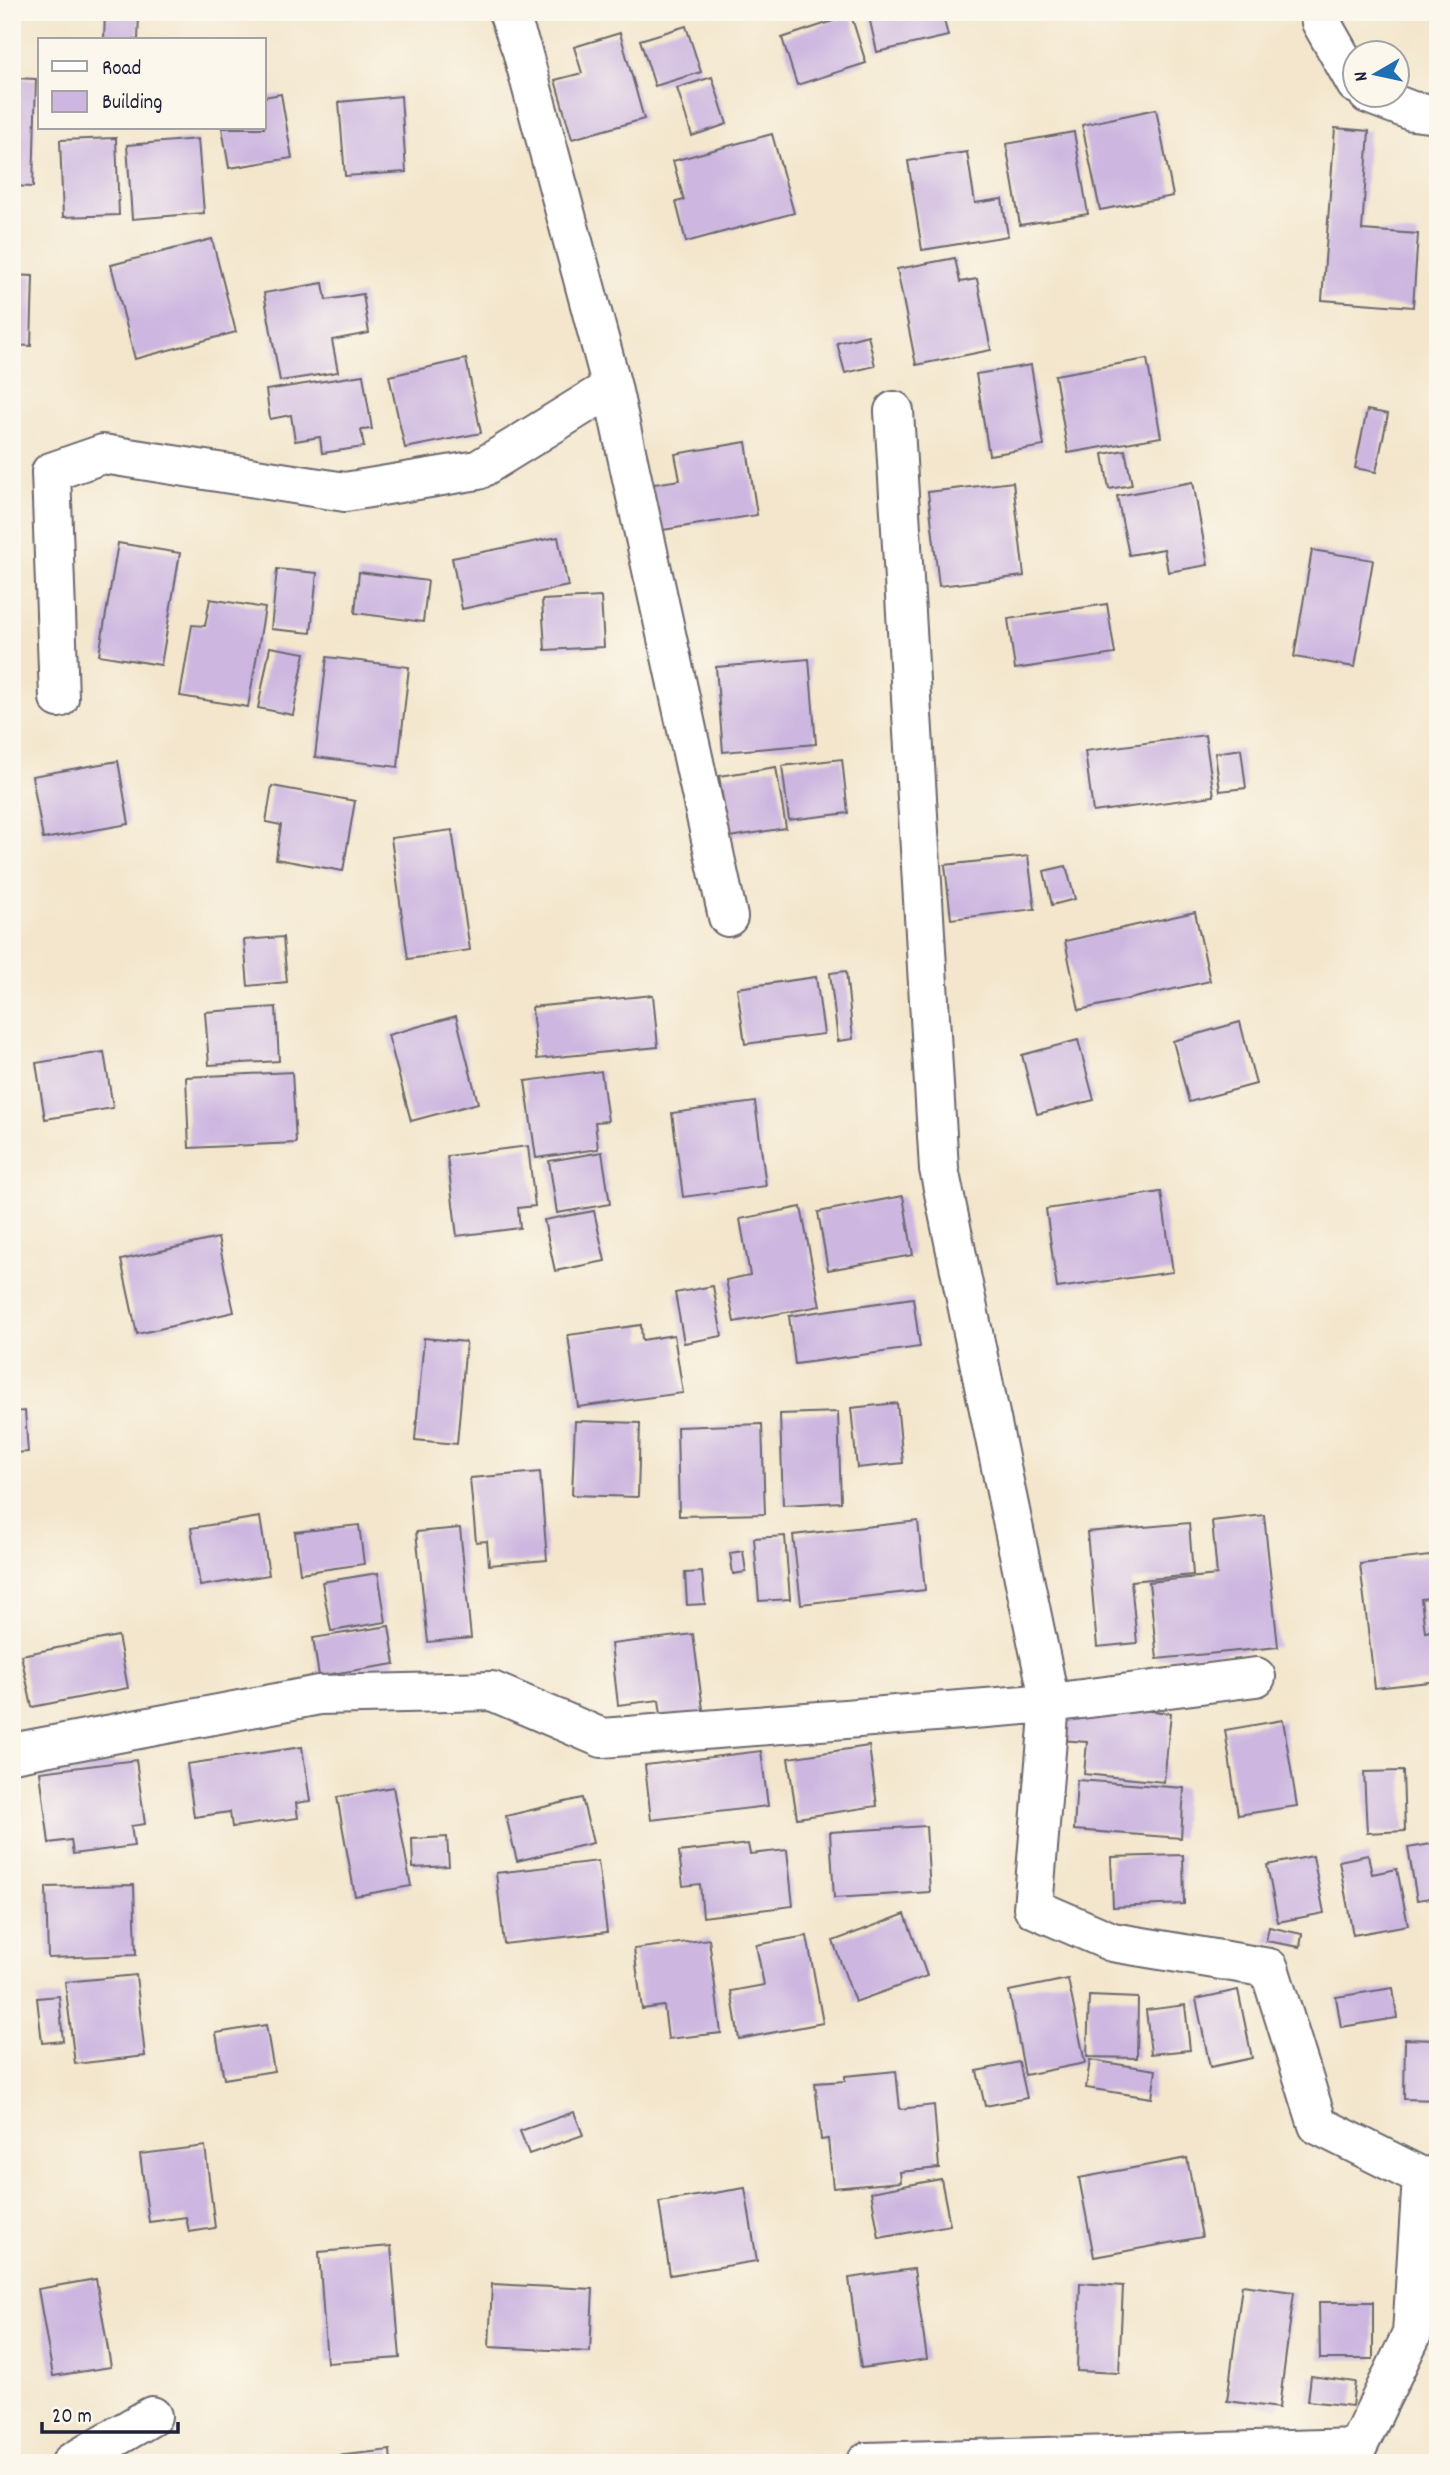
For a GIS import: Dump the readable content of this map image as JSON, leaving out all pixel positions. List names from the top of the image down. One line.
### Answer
{"legend":["Road","Building"],"scale_bar":"20 m","north":"left"}
